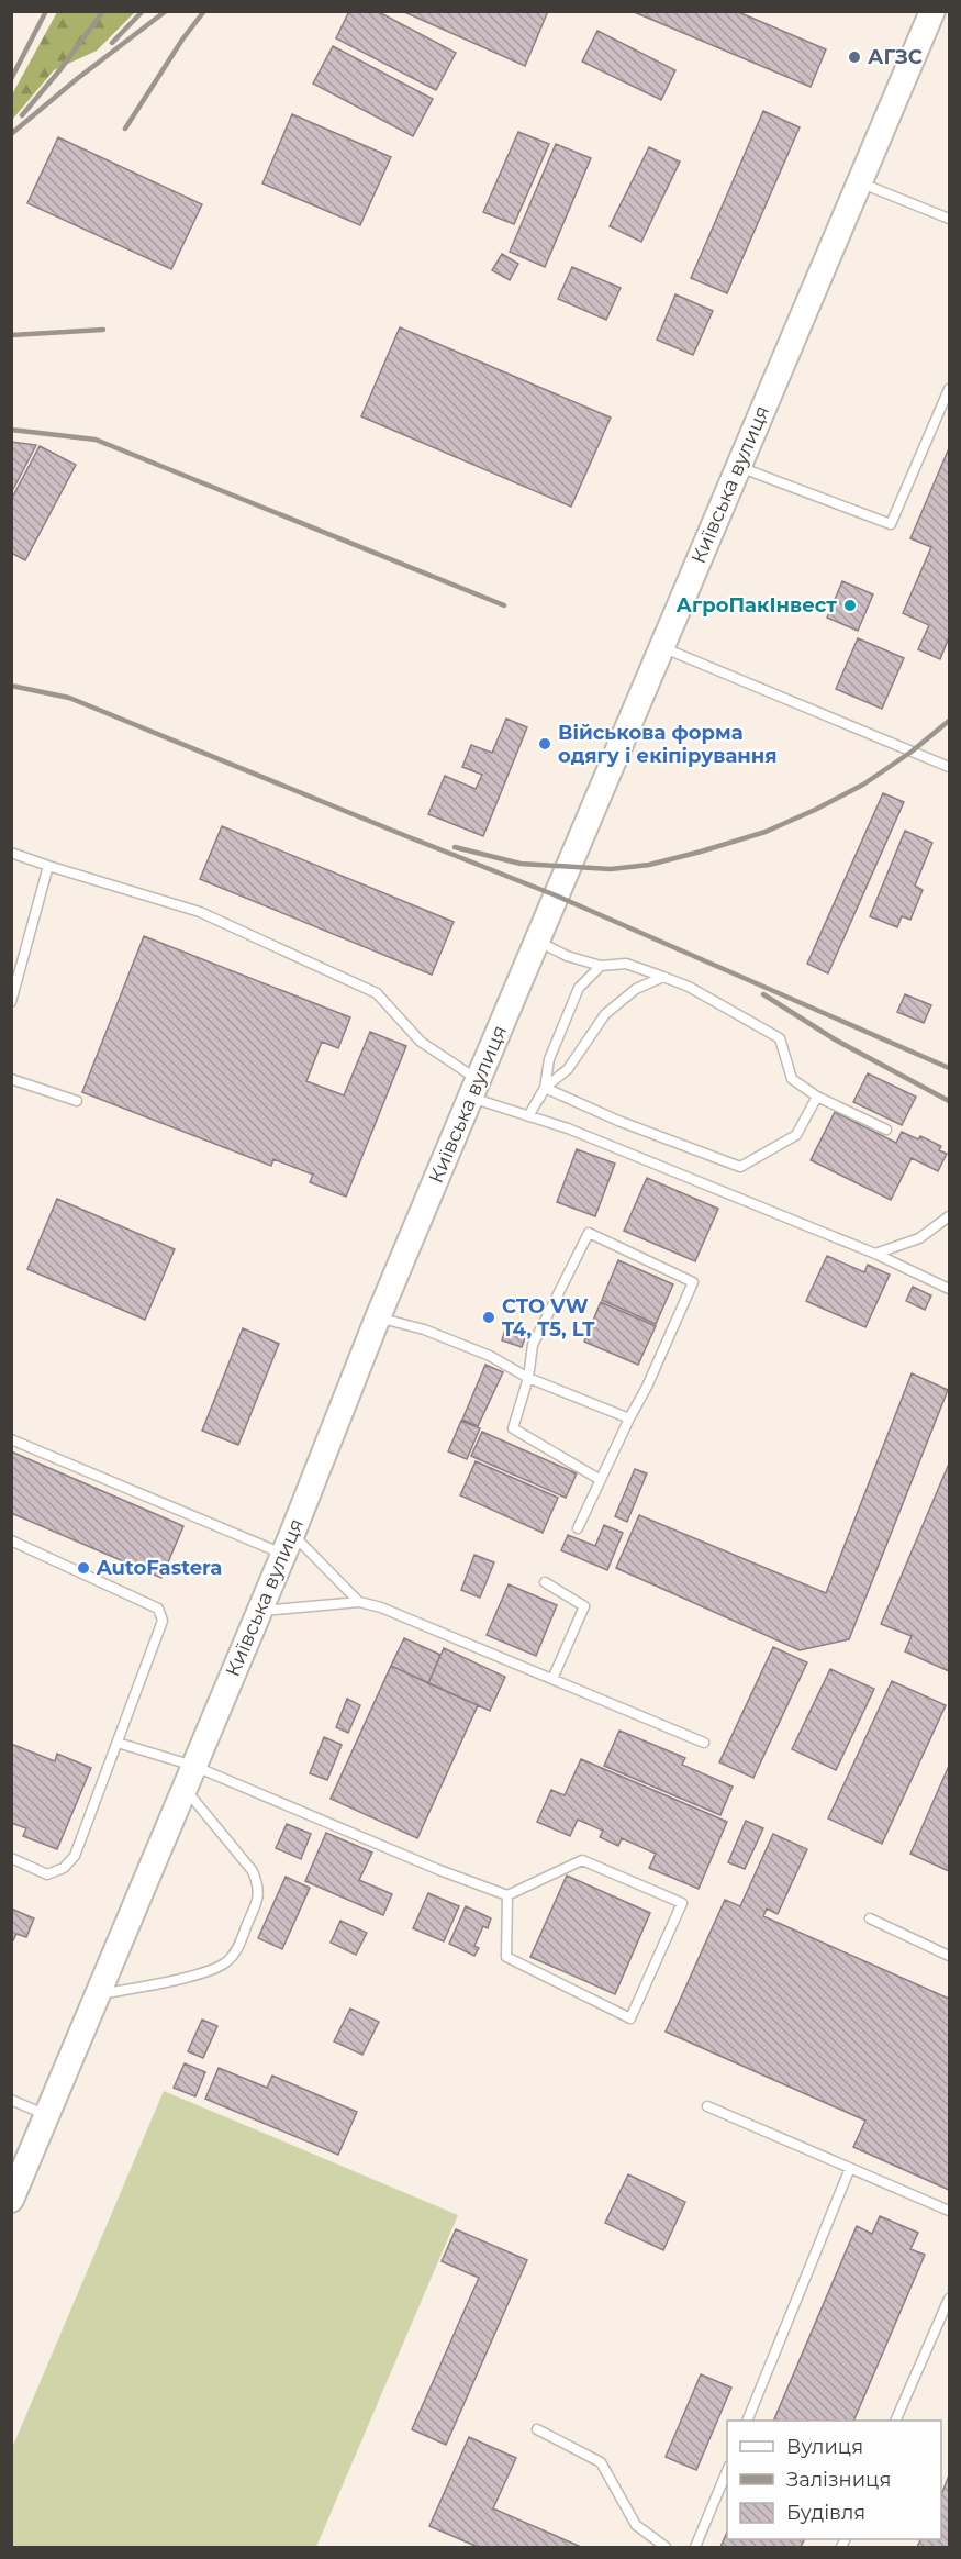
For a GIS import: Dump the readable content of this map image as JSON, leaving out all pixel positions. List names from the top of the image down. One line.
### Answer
{"streets":{"main road":["Київська вулиця"]},"places":["АГЗС","АгроПакІнвест","Військова форма одягу і екіпірування","СТО VW T4, T5, LT","AutoFastera"],"legend":["Вулиця","Залізниця","Будівля"]}
